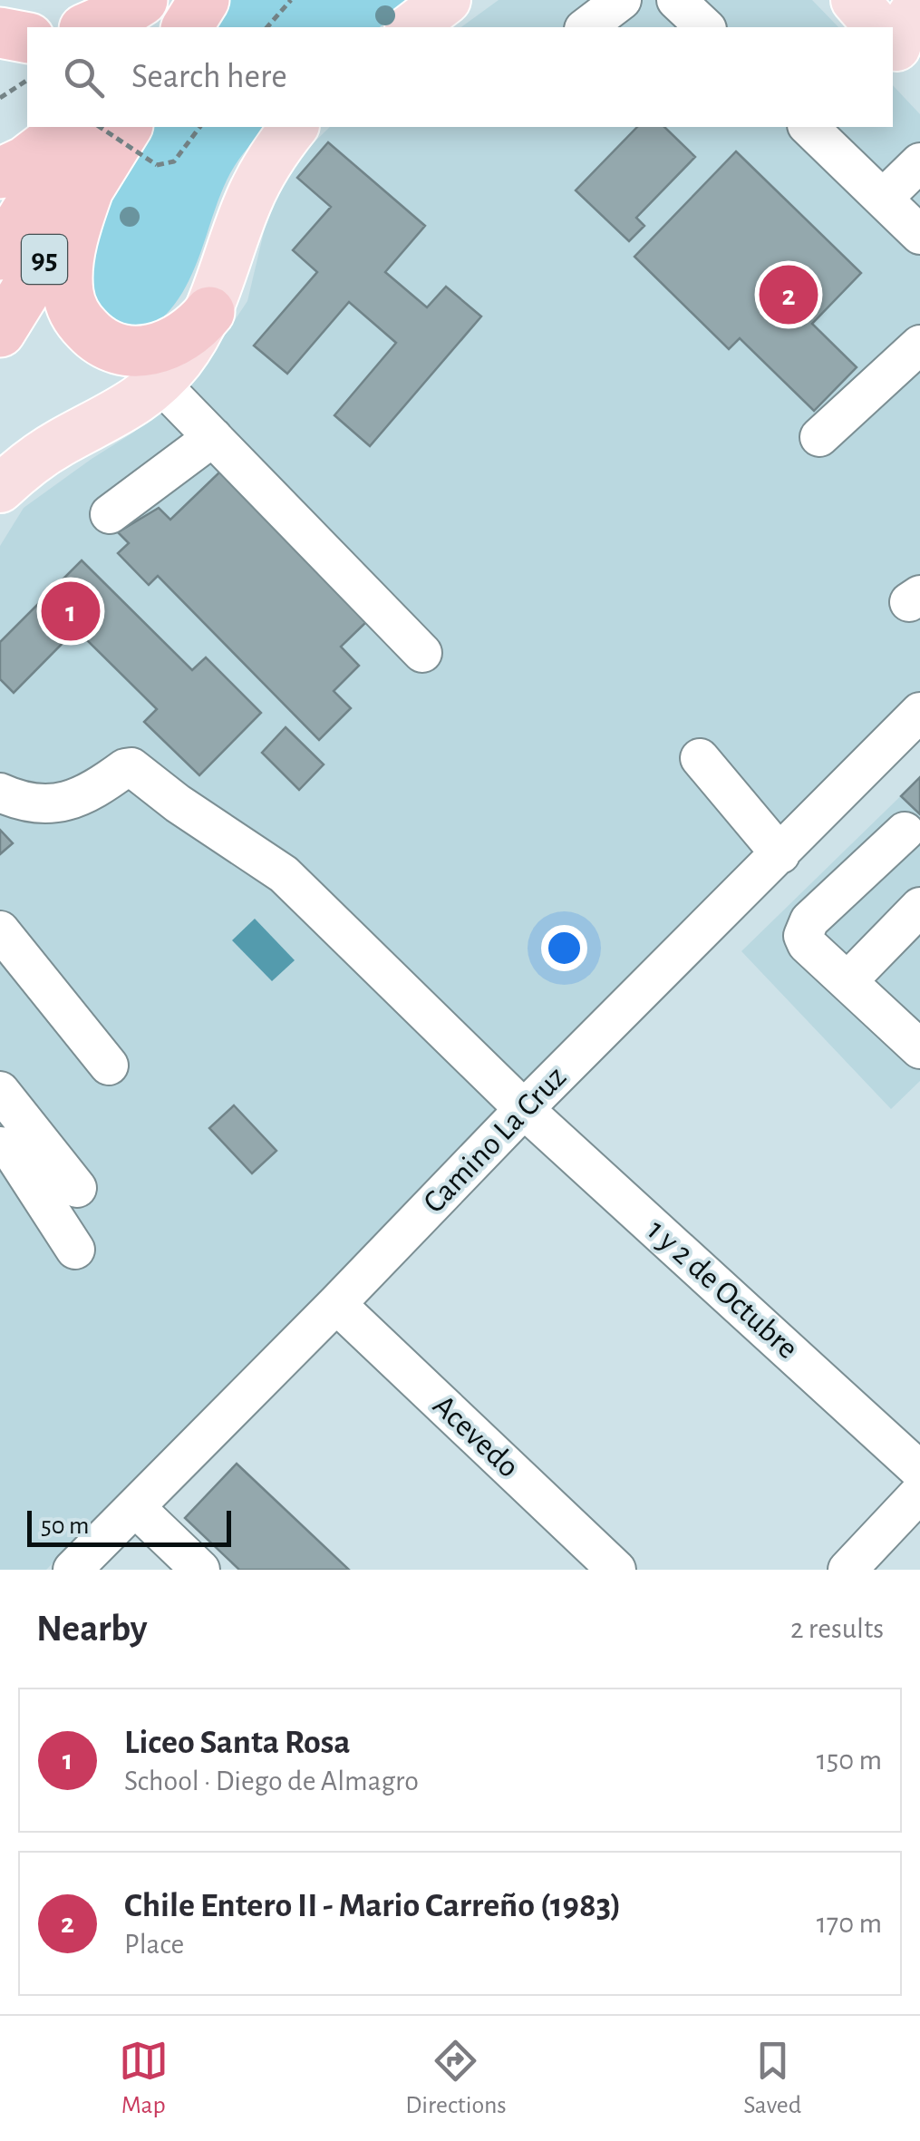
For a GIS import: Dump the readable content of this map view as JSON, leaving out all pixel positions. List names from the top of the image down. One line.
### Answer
{"streets":{"highway":["95"],"street":["Camino La Cruz","1 y 2 de Octubre","Acevedo"]},"crossings":[["Camino La Cruz","1 y 2 de Octubre"],["Camino La Cruz","Acevedo"]],"scale_bar":"50 m","page":{"search":"Search here","pins":["2","1"],"scale":"50 m","heading":["Nearby","2 results"],"list":[{"mark":"1","name":"Liceo Santa Rosa","note":"School · Diego de Almagro","value":"150 m"},{"mark":"2","name":"Chile Entero II - Mario Carreño (1983)","note":"Place","value":"170 m"}],"nav":["Map","Directions","Saved"]}}
